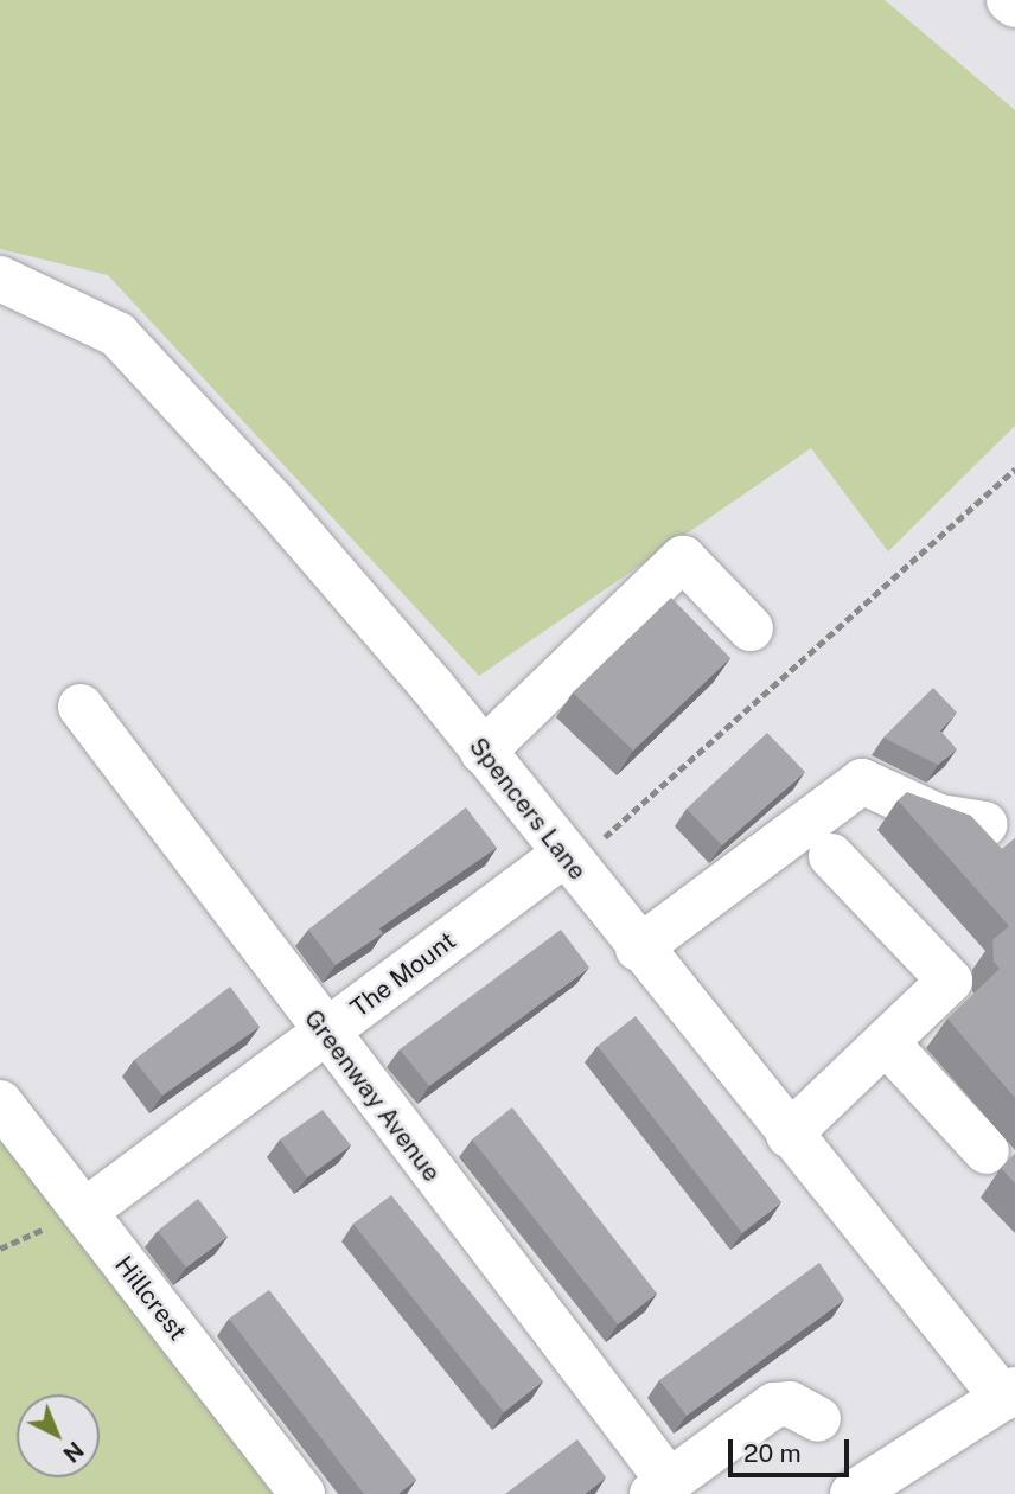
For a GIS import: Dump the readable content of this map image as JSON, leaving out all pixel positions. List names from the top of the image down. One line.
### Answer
{"streets":{"street":["Spencers Lane","The Mount","Greenway Avenue","Hillcrest"]},"crossings":[["Spencers Lane","The Mount"],["The Mount","Greenway Avenue"],["The Mount","Hillcrest"]],"scale_bar":"20 m","north":"bottom right"}
